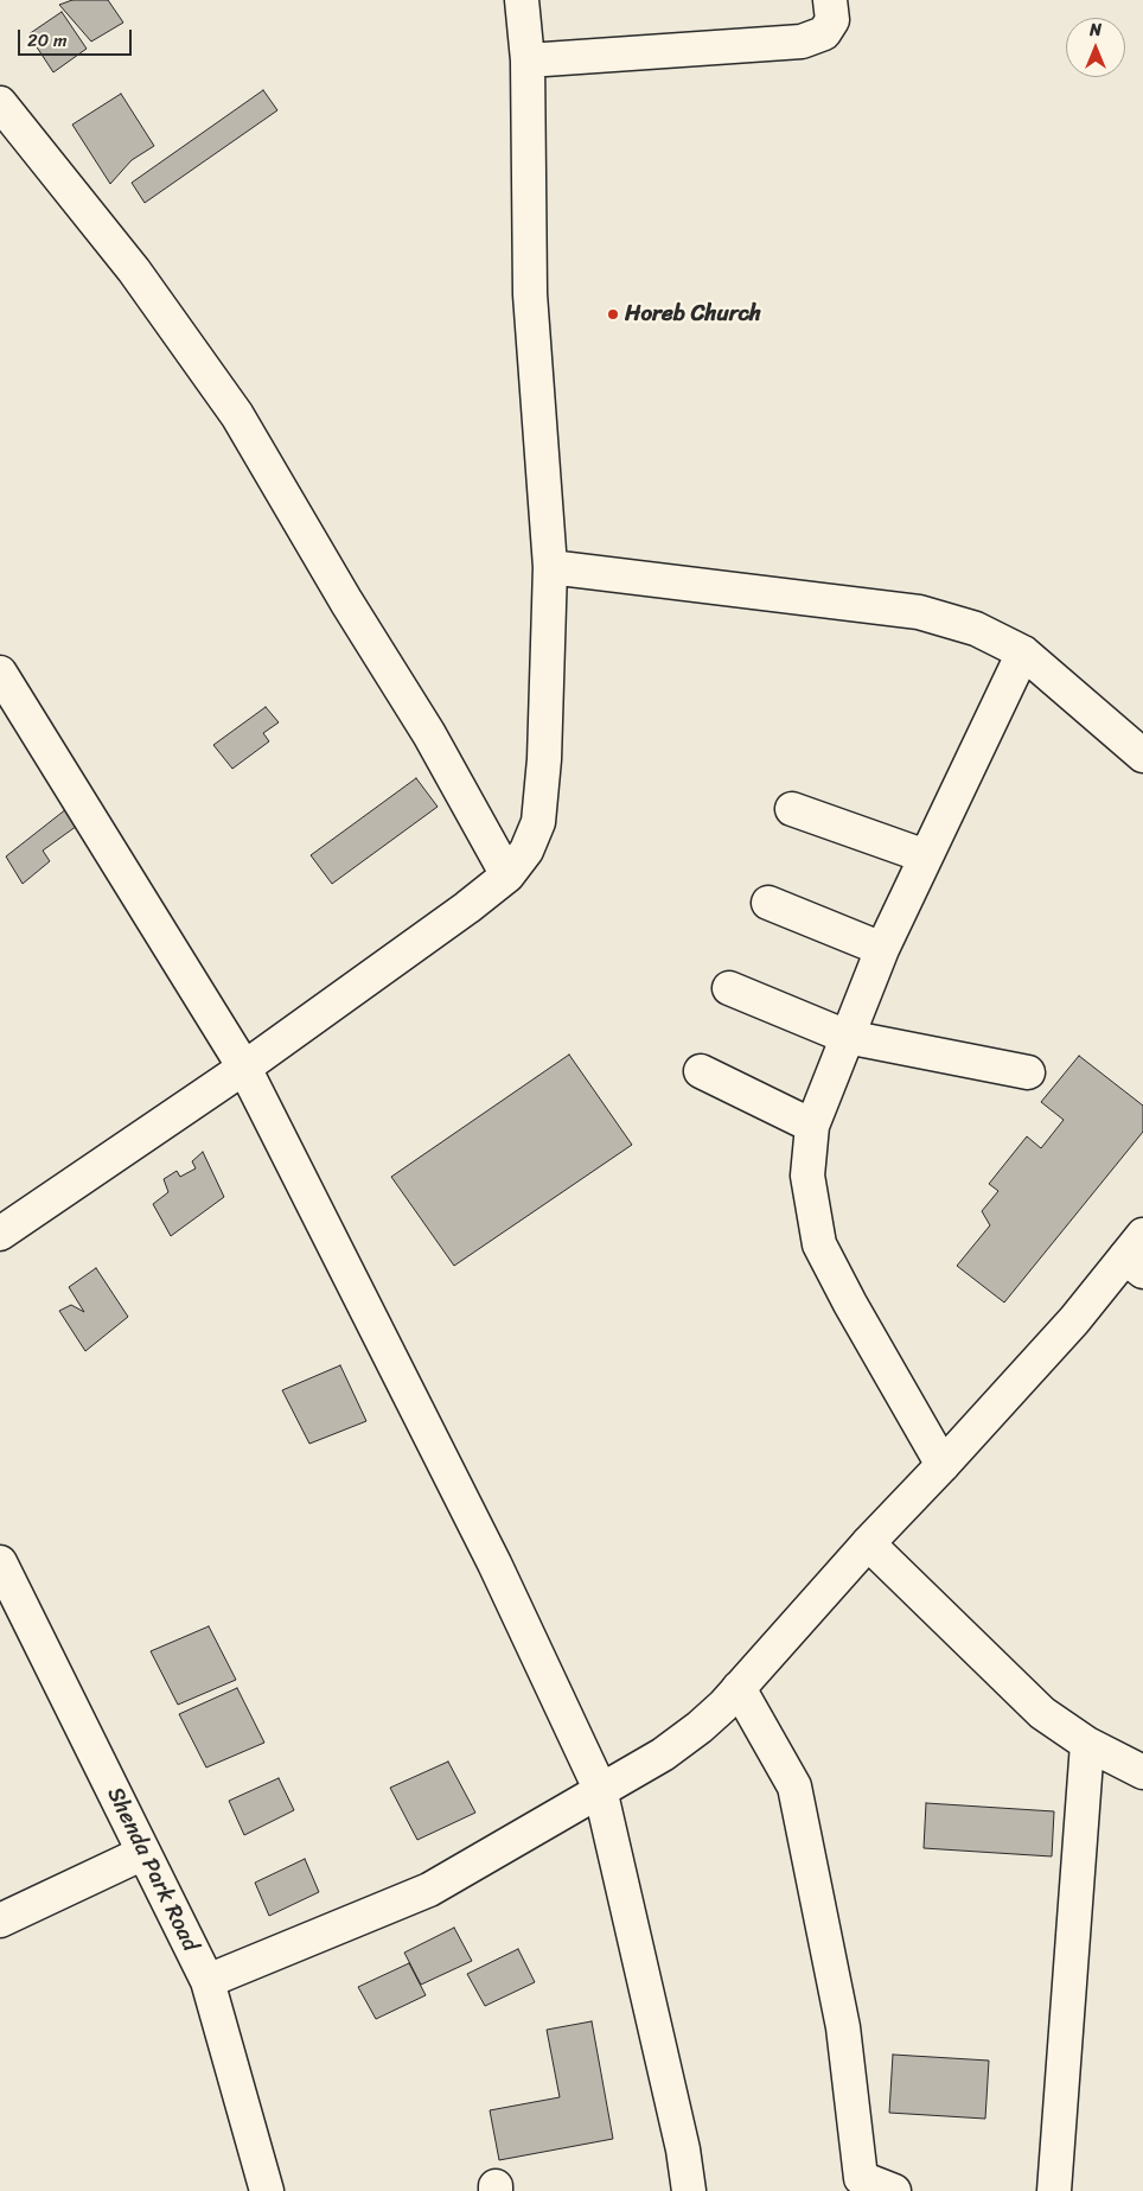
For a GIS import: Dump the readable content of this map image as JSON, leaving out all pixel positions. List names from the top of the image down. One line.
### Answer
{"streets":{"street":["Shenda Park Road"]},"places":["Horeb Church"],"scale_bar":"20 m","north":"top"}
